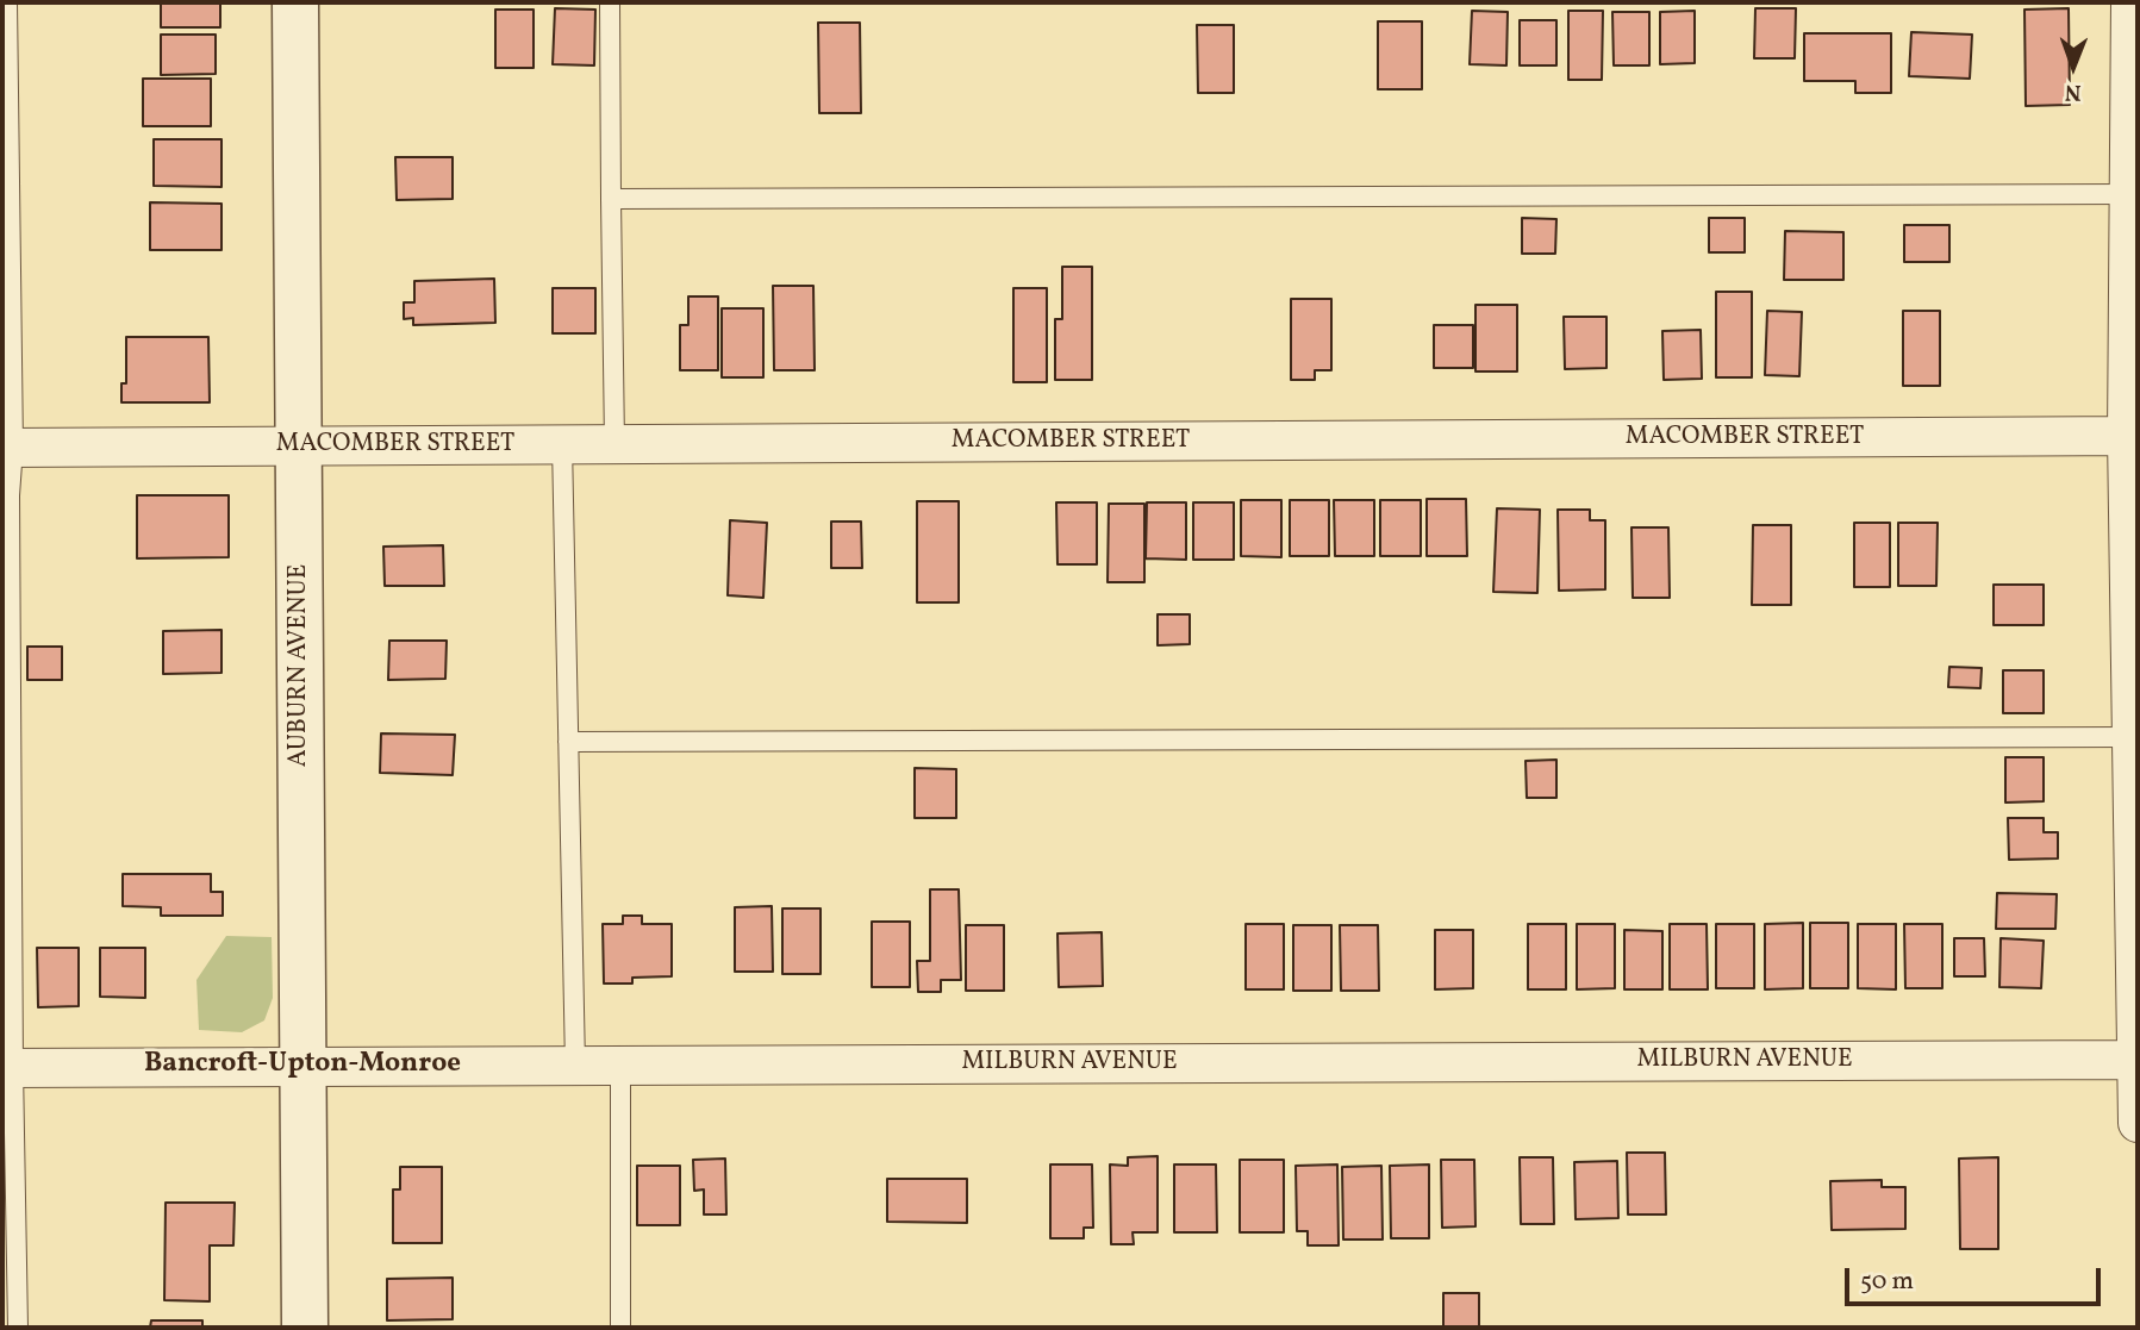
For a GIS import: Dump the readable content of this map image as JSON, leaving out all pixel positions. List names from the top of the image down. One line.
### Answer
{"streets":{"street":["MACOMBER STREET","AUBURN AVENUE","MILBURN AVENUE"]},"crossings":[["MACOMBER STREET","AUBURN AVENUE"],["AUBURN AVENUE","MILBURN AVENUE"]],"districts":["Bancroft-Upton-Monroe"],"scale_bar":"50 m","north":"bottom"}
